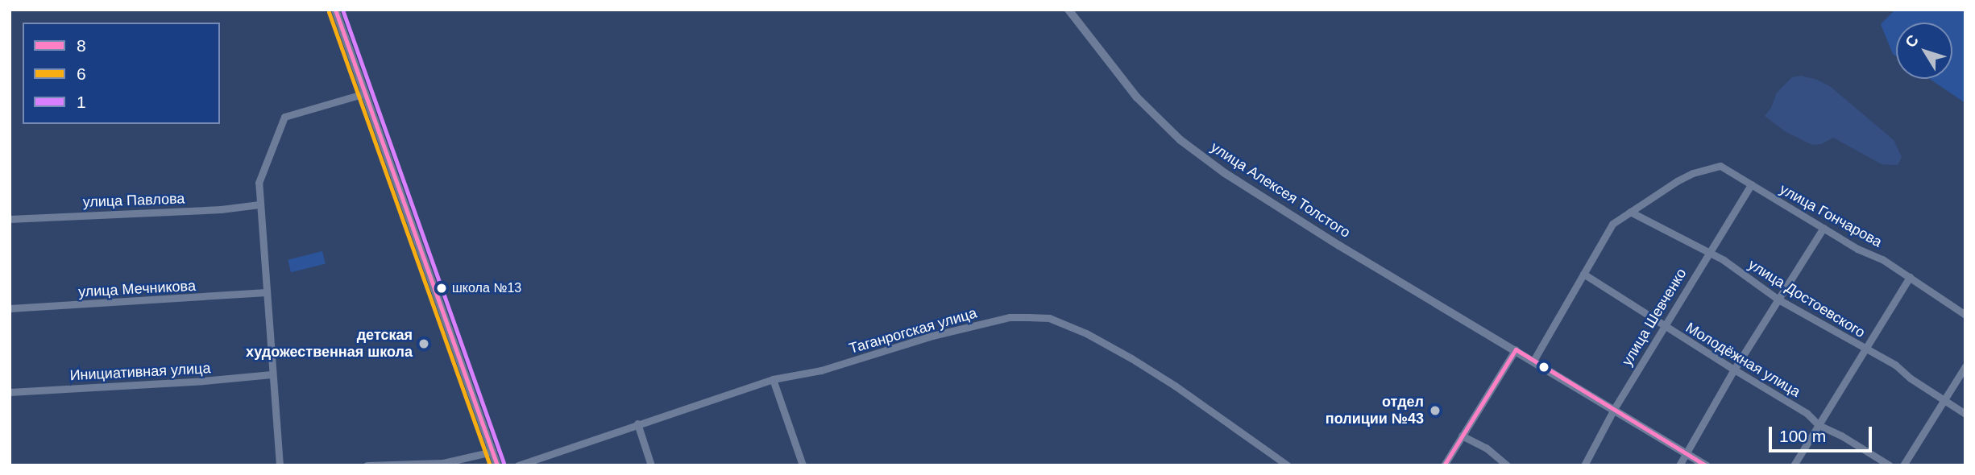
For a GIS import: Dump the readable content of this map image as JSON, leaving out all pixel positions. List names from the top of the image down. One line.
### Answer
{"streets":{"street":["улица Алексея Толстого","улица Павлова","улица Гончарова","улица Мечникова","улица Достоевского","улица Шевченко","Таганрогская улица","Молодёжная улица","Инициативная улица"]},"crossings":[["улица Алексея Толстого","улица Шевченко"],["улица Гончарова","улица Достоевского"],["улица Гончарова","улица Шевченко"],["улица Достоевского","улица Шевченко"],["улица Шевченко","Молодёжная улица"]],"places":["школа №13","детская художественная школа","отдел полиции №43"],"lines":["transit line 8","transit line 1","transit line 6"],"legend":["8","6","1"],"scale_bar":"100 m","north":"top left"}
